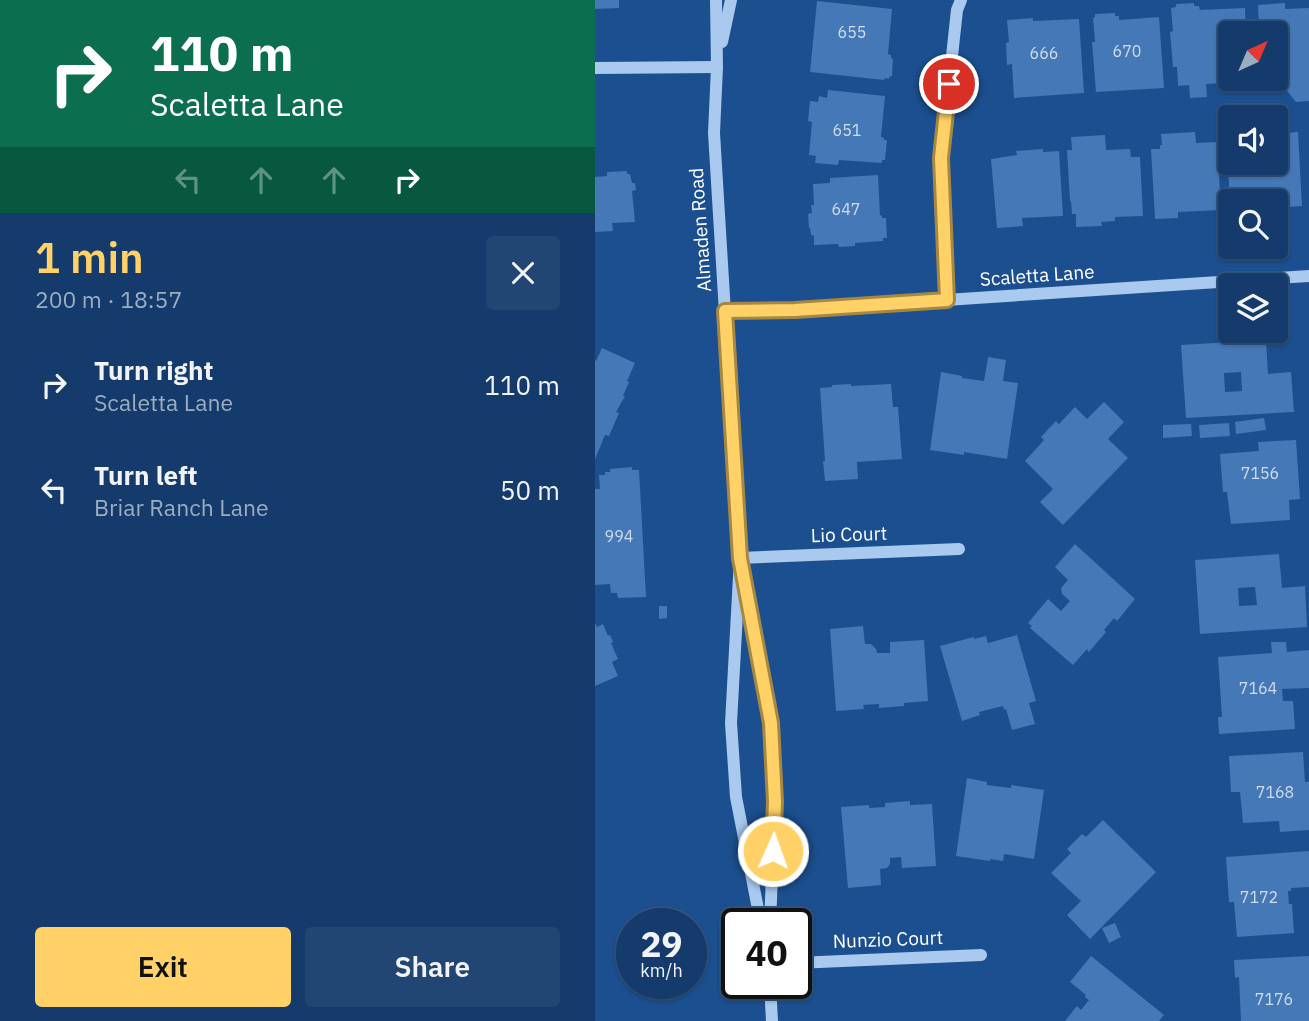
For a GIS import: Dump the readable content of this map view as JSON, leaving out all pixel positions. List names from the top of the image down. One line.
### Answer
{"streets":{"street":["Almaden Road","Scaletta Lane","Lio Court","Nunzio Court"]},"crossings":[["Almaden Road","Scaletta Lane"],["Almaden Road","Lio Court"]],"house_numbers":["655","670","666","651","647","7156","994","7164","7168","7172","7176"],"north":"top right","page":{"turn":["110 m","Scaletta Lane"],"heading":["1 min","200 m · 18:57"],"list":[{"name":"Turn right","note":"Scaletta Lane","value":"110 m"},{"name":"Turn left","note":"Briar Ranch Lane","value":"50 m"}],"speed":"29 km/h","limit":"40","buttons":["Exit","Share"]}}
